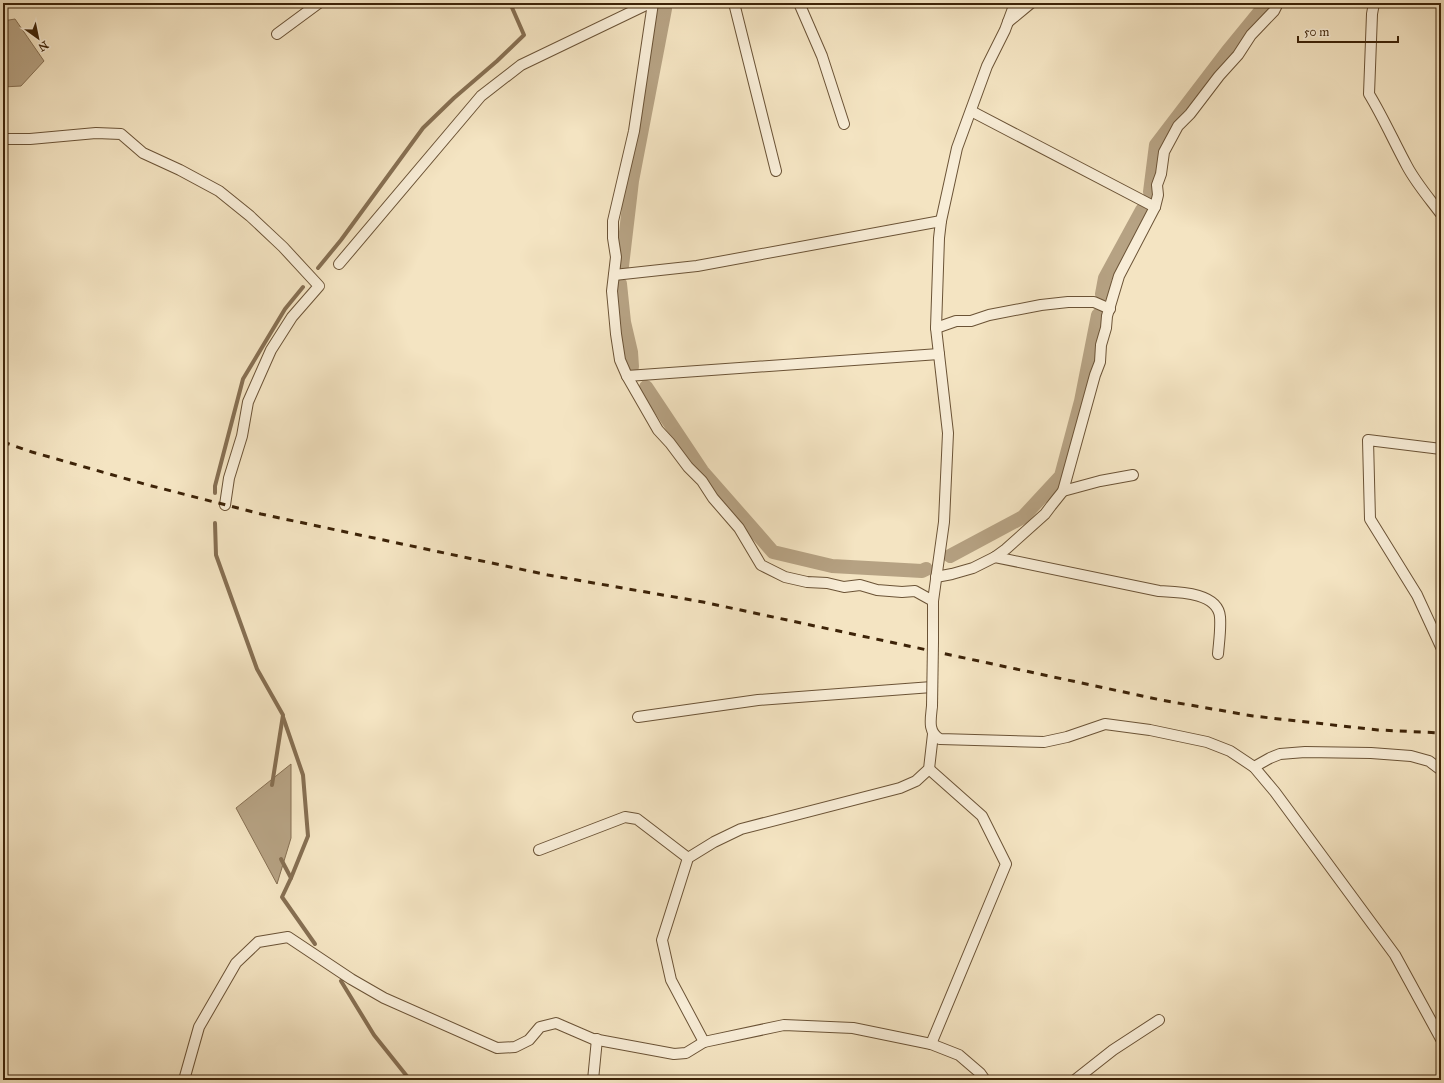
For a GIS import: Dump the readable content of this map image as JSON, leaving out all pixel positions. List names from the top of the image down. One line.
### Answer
{"scale_bar":"50 m","north":"bottom right"}
